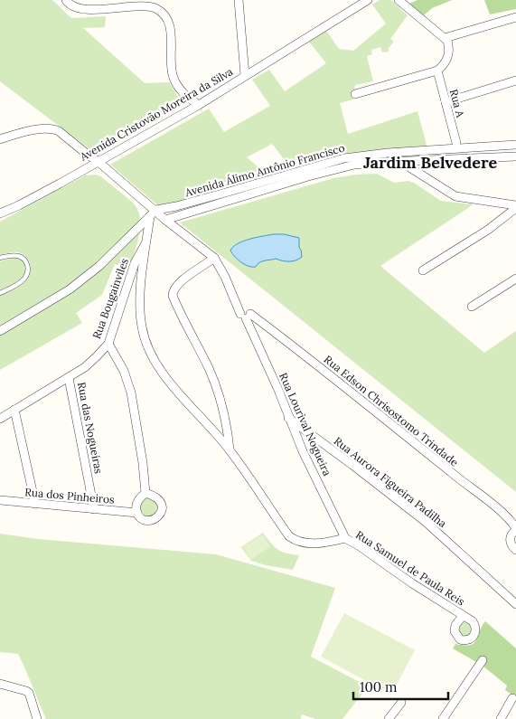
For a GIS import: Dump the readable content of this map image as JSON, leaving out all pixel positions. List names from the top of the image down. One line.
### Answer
{"streets":{"street":["Rua A","Avenida Cristovão Moreira da Silva","Avenida Álimo Antônio Francisco","Rua Bougainviles","Rua Edson Chrisostomo Trindade","Rua Lourival Nogueira","Rua das Nogueiras","Rua Aurora Figueira Padilha","Rua dos Pinheiros","Rua Samuel de Paula Reis"]},"crossings":[["Rua Bougainviles","Rua das Nogueiras"],["Rua Edson Chrisostomo Trindade","Rua Lourival Nogueira"],["Rua Lourival Nogueira","Rua Aurora Figueira Padilha"],["Rua Lourival Nogueira","Rua Samuel de Paula Reis"],["Rua das Nogueiras","Rua dos Pinheiros"]],"districts":["Jardim Belvedere"],"scale_bar":"100 m"}
